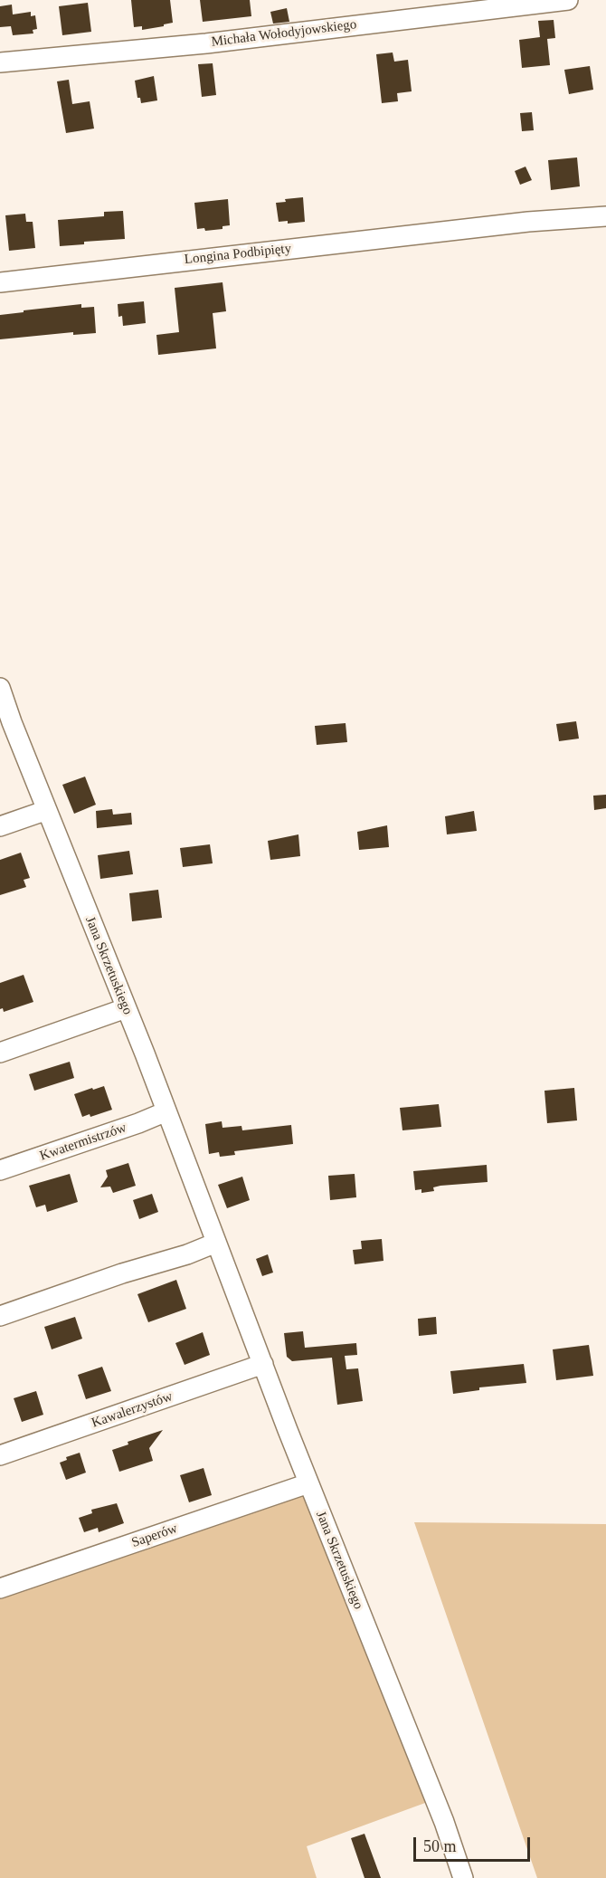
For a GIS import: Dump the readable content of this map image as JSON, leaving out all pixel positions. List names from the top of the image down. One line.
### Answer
{"streets":{"street":["Michała Wołodyjowskiego","Longina Podbipięty","Jana Skrzetuskiego","Kwatermistrzów","Kawalerzystów","Saperów"]},"crossings":[["Jana Skrzetuskiego","Kwatermistrzów"],["Jana Skrzetuskiego","Kawalerzystów"],["Jana Skrzetuskiego","Saperów"]],"scale_bar":"50 m"}
